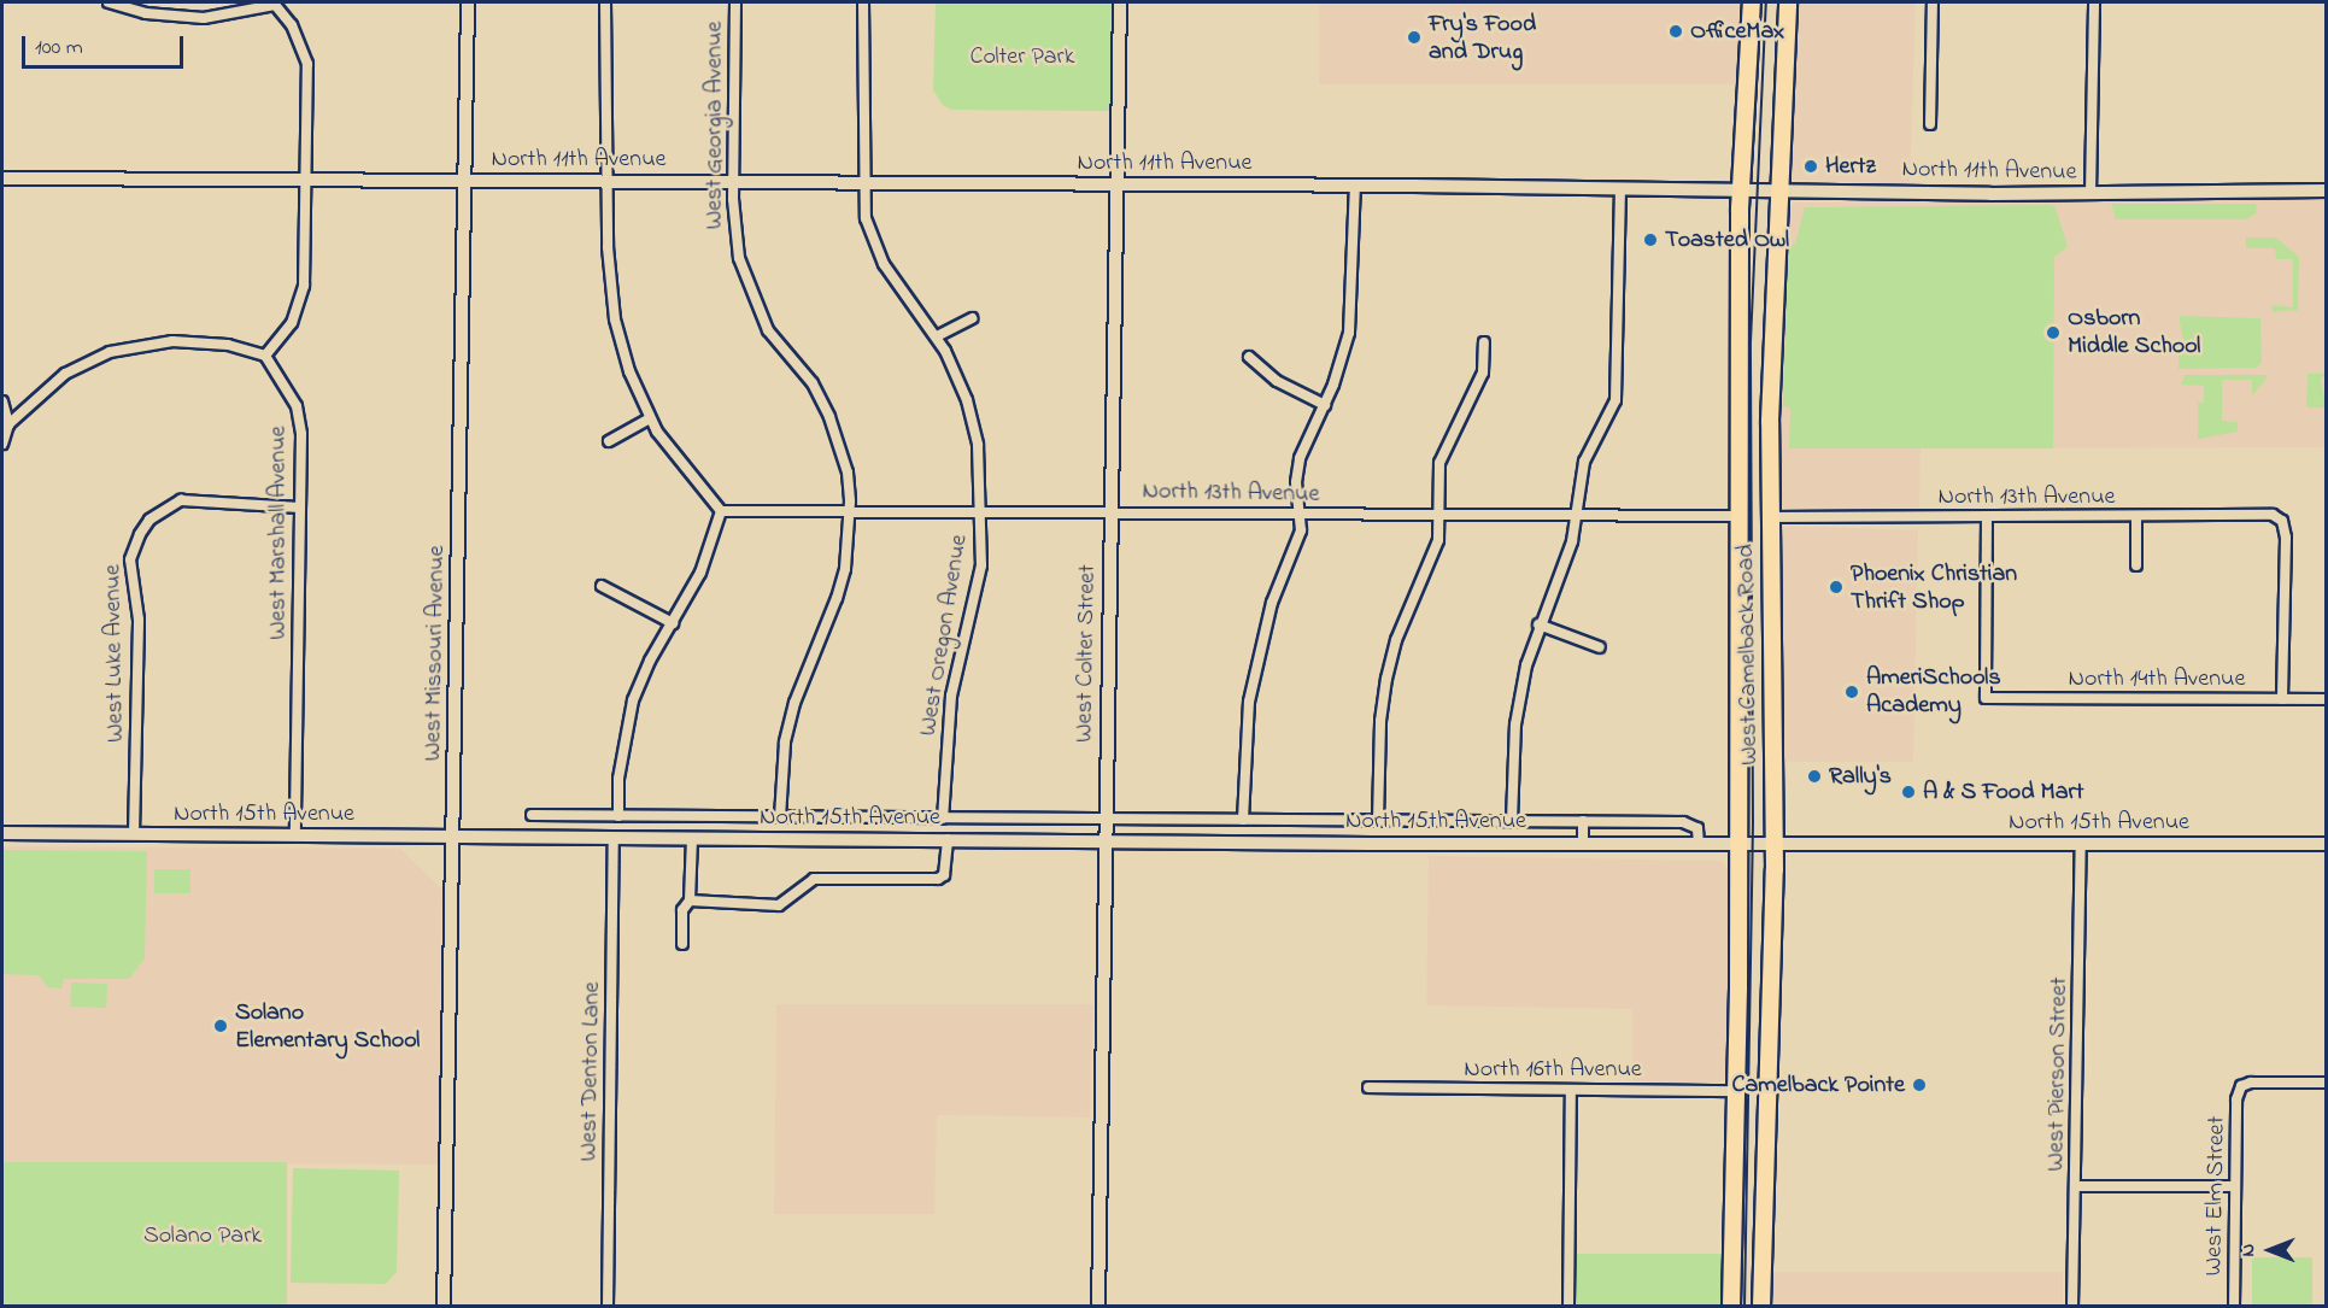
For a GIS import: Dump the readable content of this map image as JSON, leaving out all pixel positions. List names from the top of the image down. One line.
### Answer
{"streets":{"main road":["West Camelback Road"],"street":["West Georgia Avenue","North 11th Avenue","North 13th Avenue","West Marshall Avenue","West Oregon Avenue","West Luke Avenue","West Missouri Avenue","West Colter Street","North 14th Avenue","North 15th Avenue","North 16th Avenue","West Denton Lane","West Pierson Street","West Elm Street"]},"crossings":[["West Georgia Avenue","North 11th Avenue"],["West Georgia Avenue","North 13th Avenue"],["West Georgia Avenue","North 15th Avenue"],["North 11th Avenue","West Oregon Avenue"],["North 11th Avenue","West Missouri Avenue"],["North 11th Avenue","West Colter Street"],["North 11th Avenue","West Camelback Road"],["North 13th Avenue","West Oregon Avenue"],["North 13th Avenue","West Colter Street"],["North 13th Avenue","West Camelback Road"],["North 13th Avenue","North 14th Avenue"],["West Marshall Avenue","West Luke Avenue"],["West Marshall Avenue","North 15th Avenue"],["West Oregon Avenue","North 15th Avenue"],["West Luke Avenue","North 15th Avenue"],["West Missouri Avenue","North 15th Avenue"],["West Colter Street","North 15th Avenue"],["West Camelback Road","North 15th Avenue"],["West Camelback Road","North 16th Avenue"],["North 15th Avenue","West Denton Lane"],["North 15th Avenue","West Pierson Street"]],"parks":["Colter Park","Solano Park"],"places":["OfficeMax","Fry's Food and Drug","Hertz","Toasted Owl","Osborn Middle School","Phoenix Christian Thrift Shop","AmeriSchools Academy","Rally's","A & S Food Mart","Solano Elementary School","Camelback Pointe"],"scale_bar":"100 m","north":"left"}
